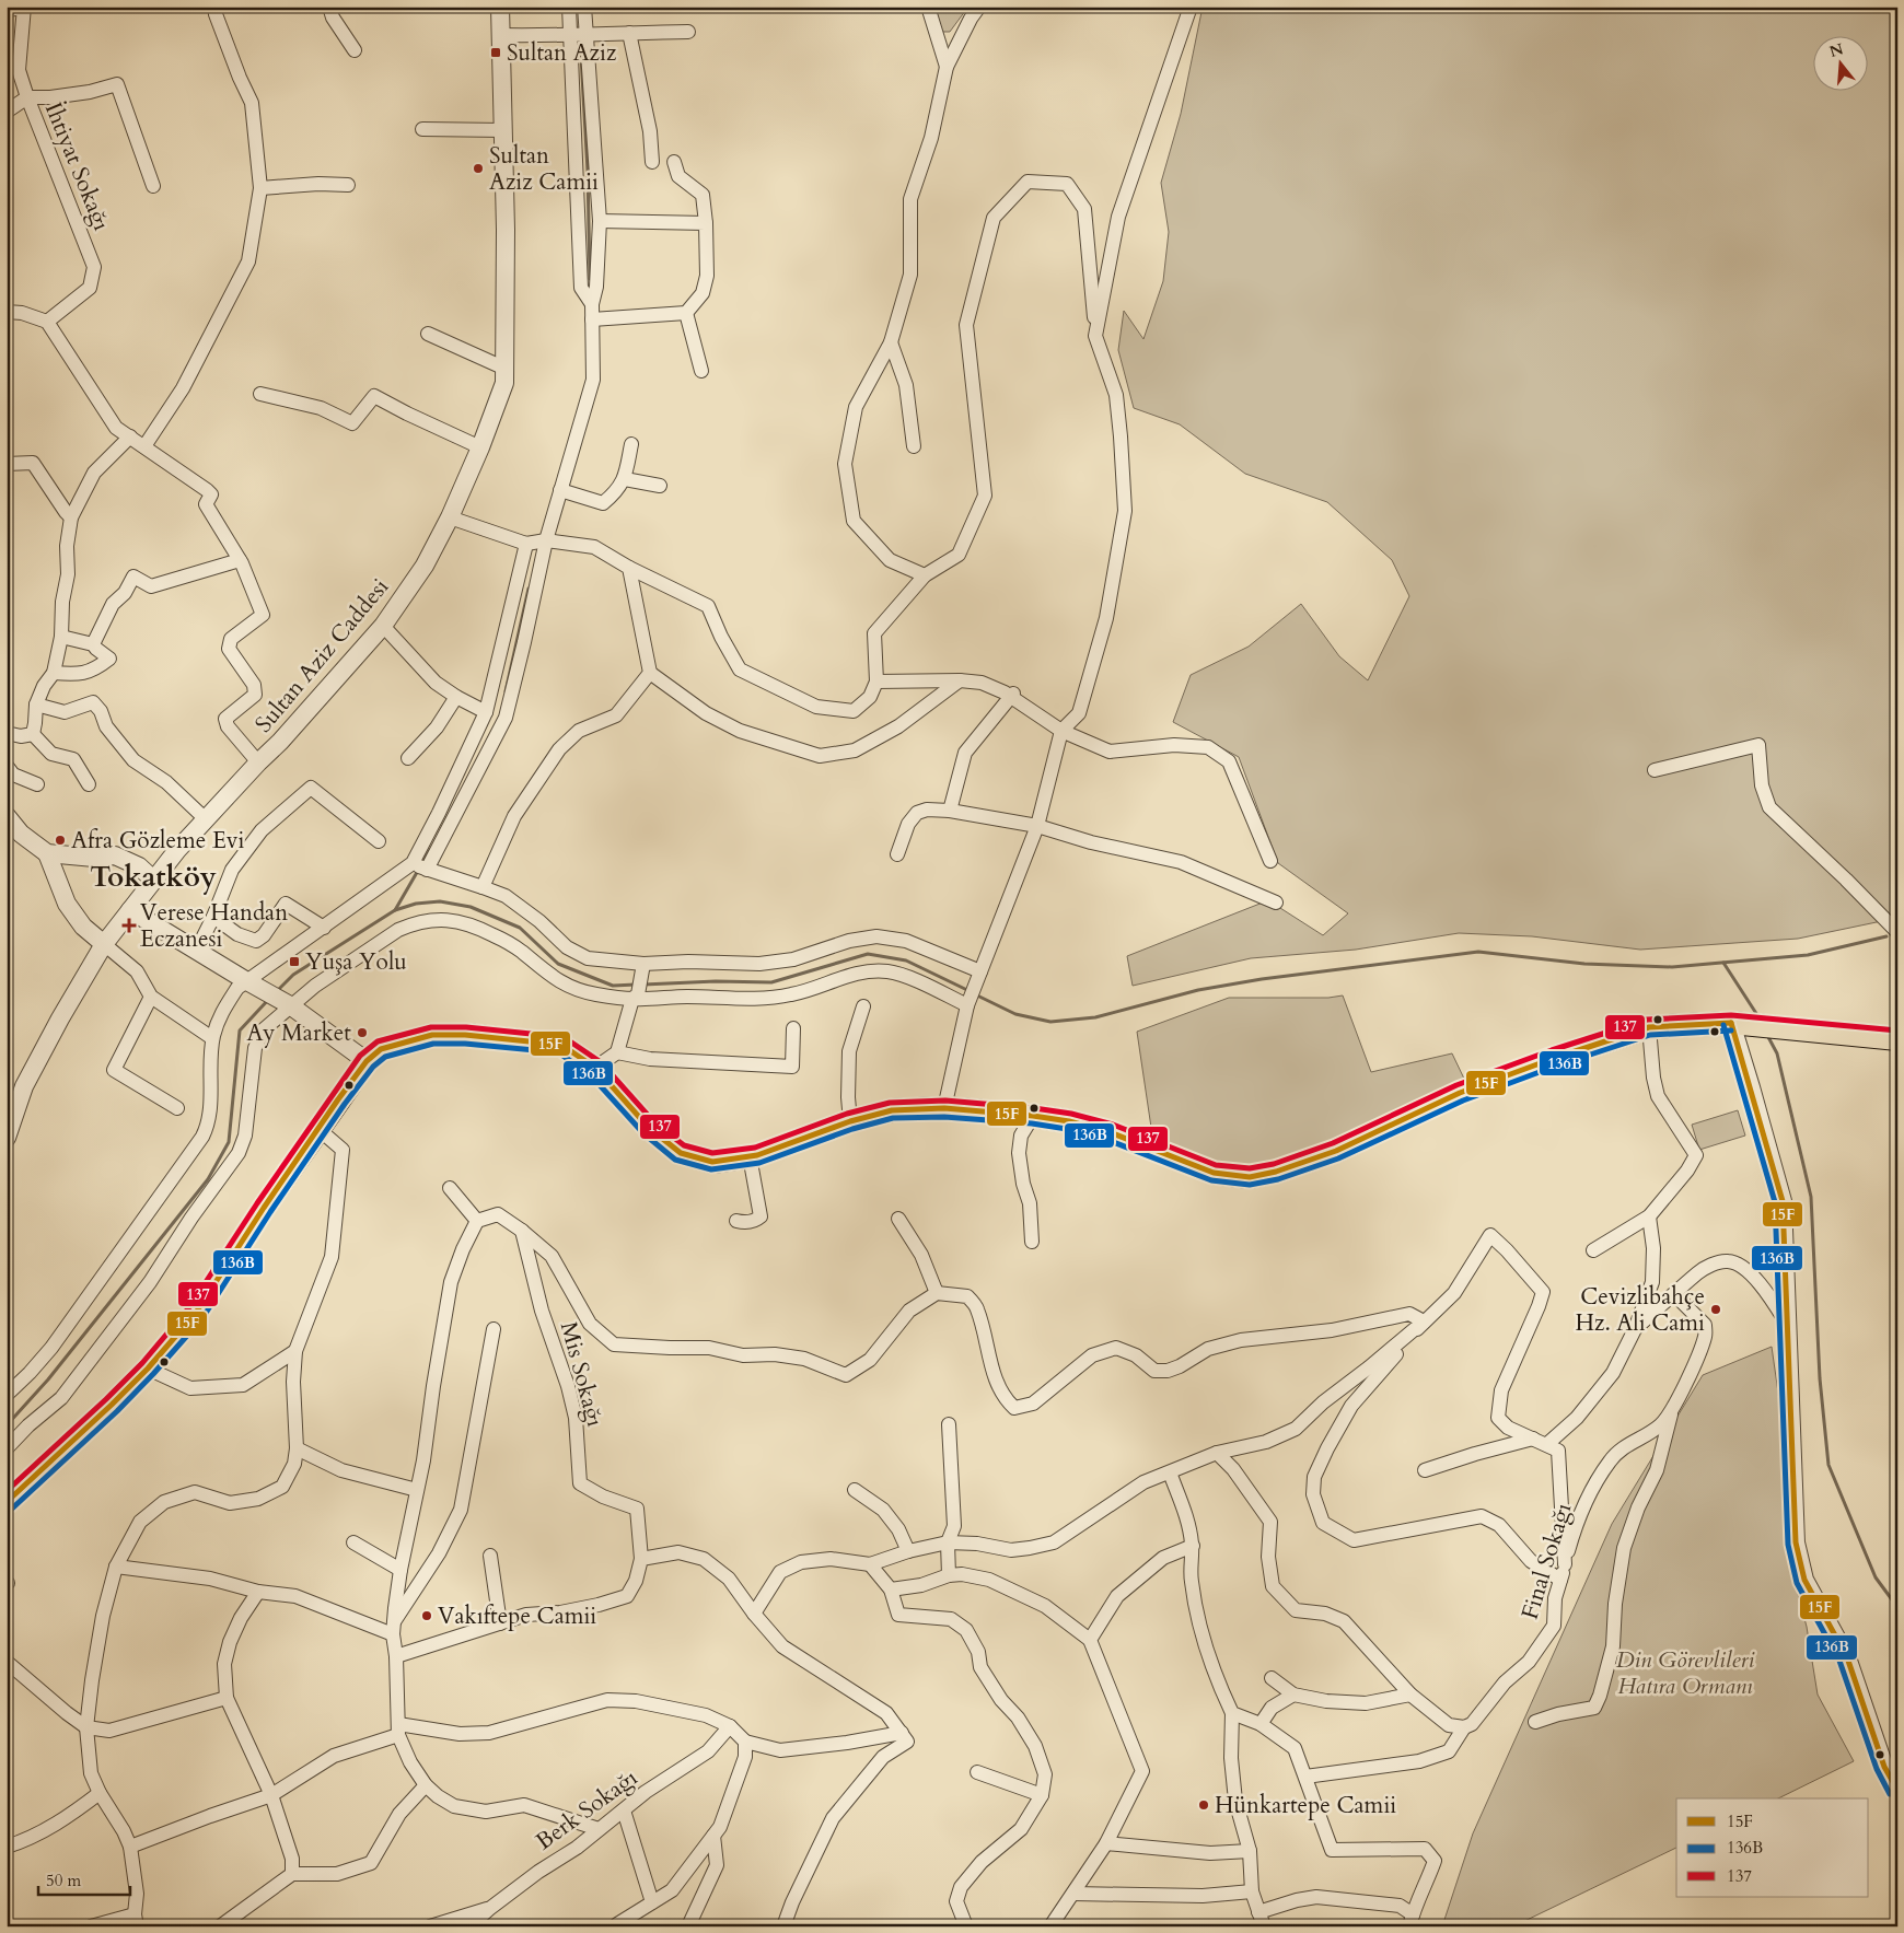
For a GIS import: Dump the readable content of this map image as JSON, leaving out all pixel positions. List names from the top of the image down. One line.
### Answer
{"streets":{"street":["İhtiyat Sokağı","Sultan Aziz Caddesi","Mis Sokağı","Final Sokağı","Berk Sokağı"]},"districts":["Tokatköy"],"parks":["Din Görevlileri Hatıra Ormanı"],"places":{"transit":["Sultan Aziz","Yuşa Yolu"],"other":["Sultan Aziz Camii","Afra Gözleme Evi","Ay Market","Cevizlibahçe Hz. Ali Cami","Vakıftepe Camii","Hünkartepe Camii"],"health":["Verese Handan Eczanesi"]},"lines":["transit line 137","transit line 15F","transit line 136B"],"legend":["15F","136B","137"],"scale_bar":"50 m","north":"top"}
